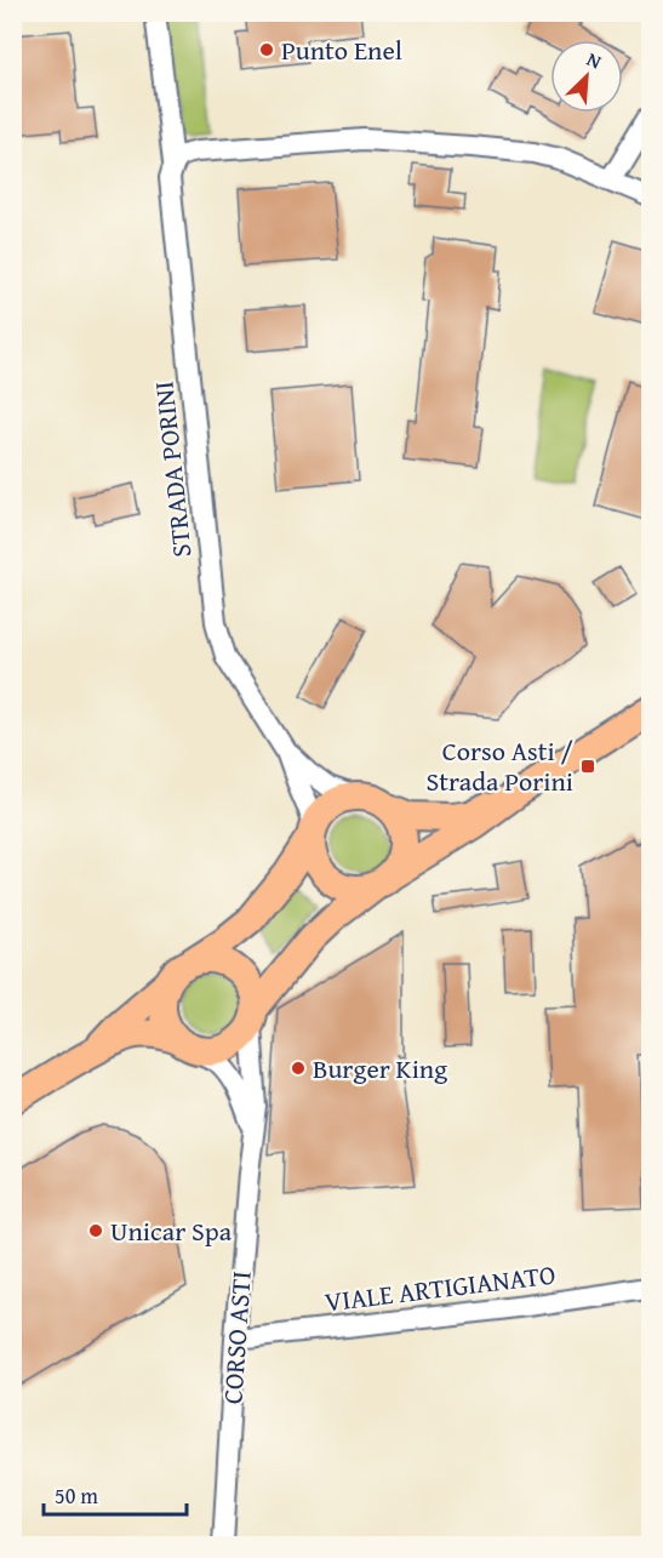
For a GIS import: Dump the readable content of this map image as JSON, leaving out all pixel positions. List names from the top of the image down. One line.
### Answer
{"streets":{"main road":["CORSO ASTI"],"street":["STRADA PORINI","VIALE ARTIGIANATO"]},"crossings":[["VIALE ARTIGIANATO","CORSO ASTI"]],"places":{"other":["Punto Enel","Burger King","Unicar Spa"],"transit":["Corso Asti / Strada Porini"]},"scale_bar":"50 m","north":"top right"}
